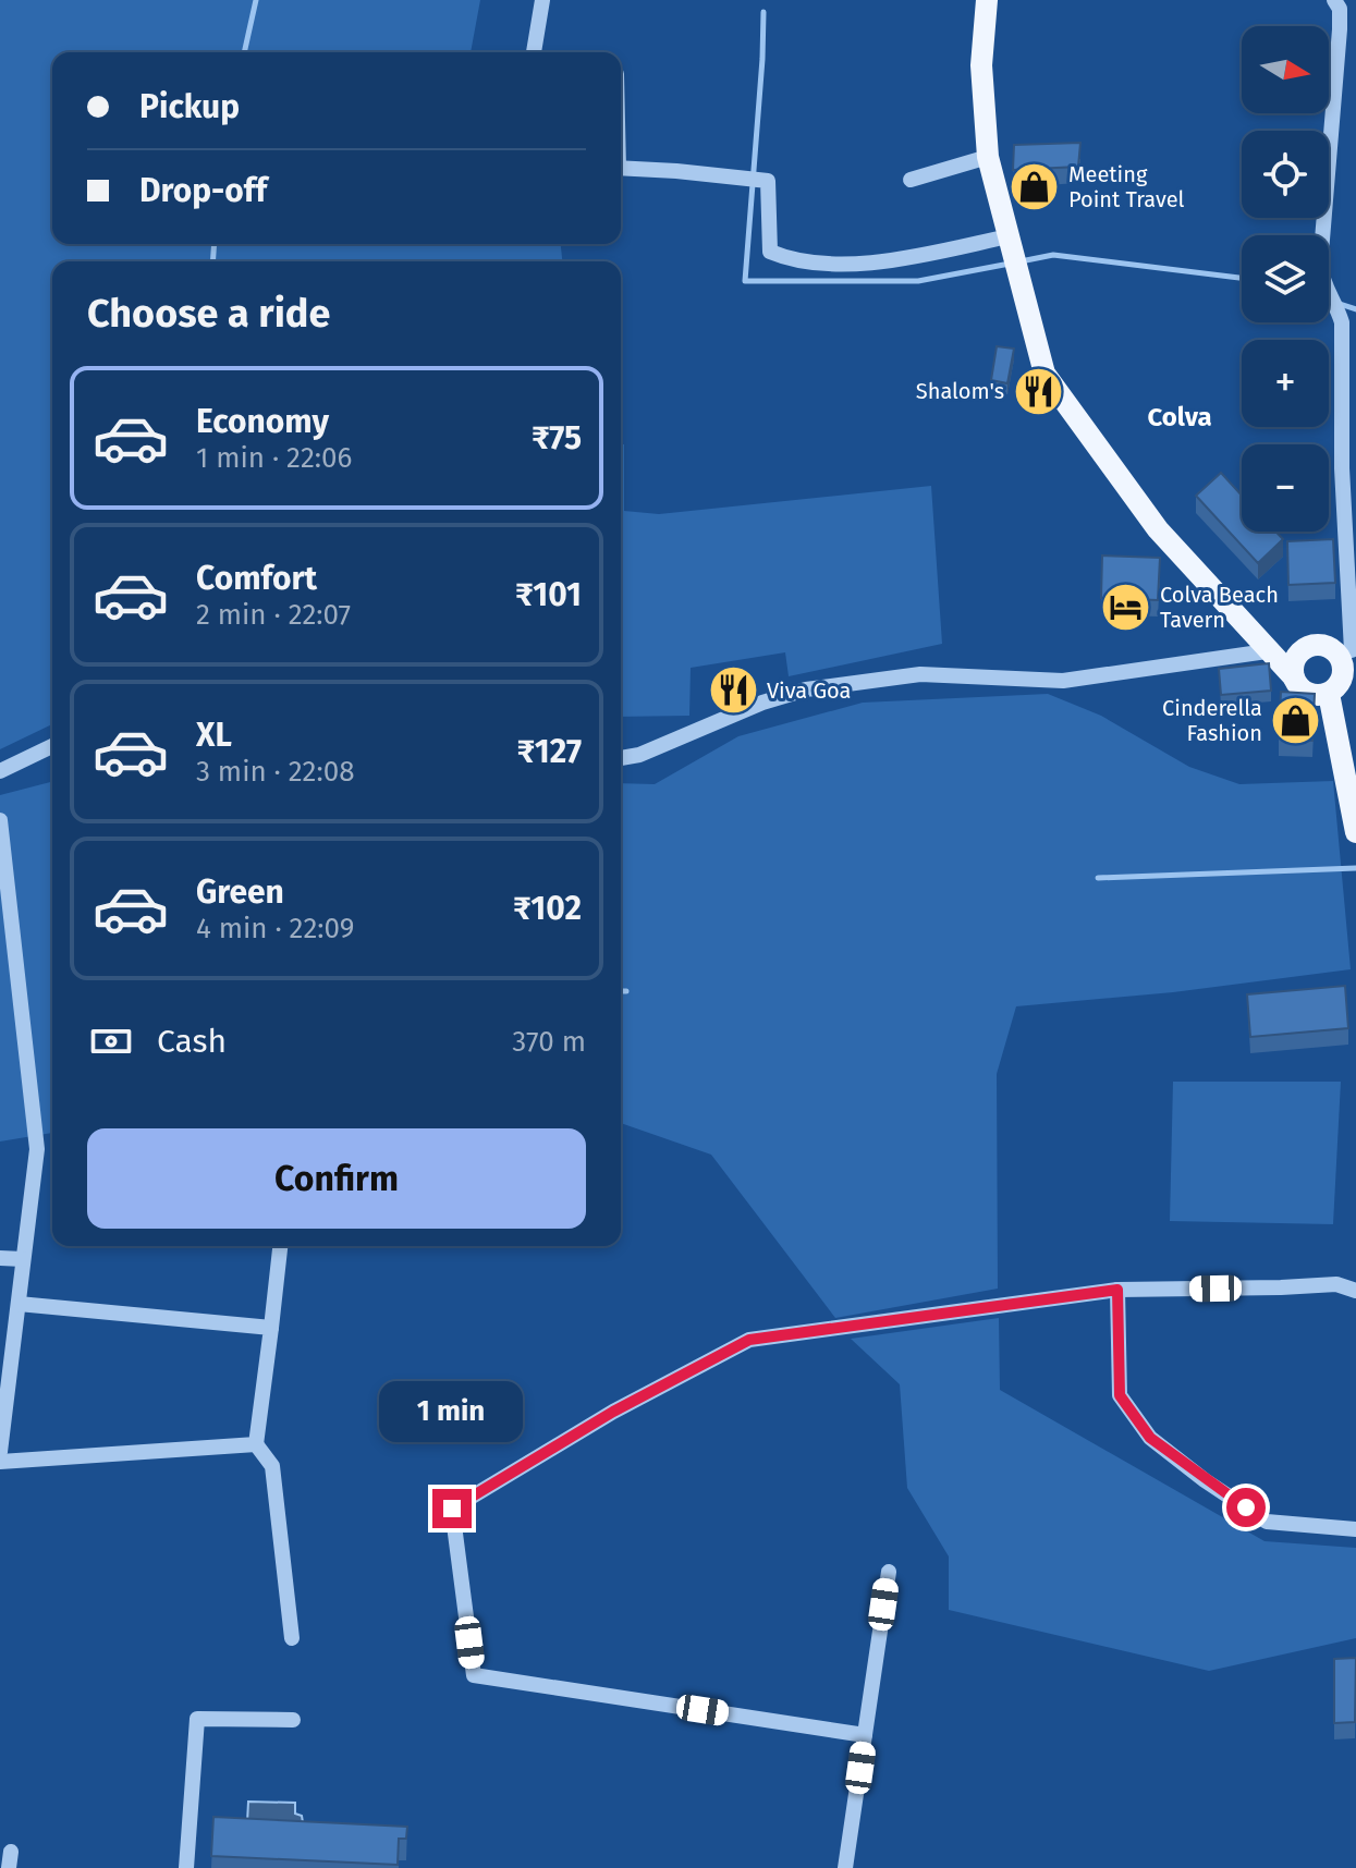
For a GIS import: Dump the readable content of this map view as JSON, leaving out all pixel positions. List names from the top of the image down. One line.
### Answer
{"districts":["Colva"],"places":{"shop":["Meeting Point Travel","Cinderella Fashion"],"restaurant":["Shalom's","Viva Goa"],"hotel":["Colva Beach Tavern"]},"north":"right","page":{"map_buttons":["+","−"],"banner":["Pickup","Drop-off"],"heading":"Choose a ride","list":[{"name":"Economy","note":"1 min · 22:06","value":"₹75"},{"name":"Comfort","note":"2 min · 22:07","value":"₹101"},{"name":"XL","note":"3 min · 22:08","value":"₹127"},{"name":"Green","note":"4 min · 22:09","value":"₹102"}],"pay":["Cash","370 m"],"buttons":"Confirm","bubble":"1 min"}}
